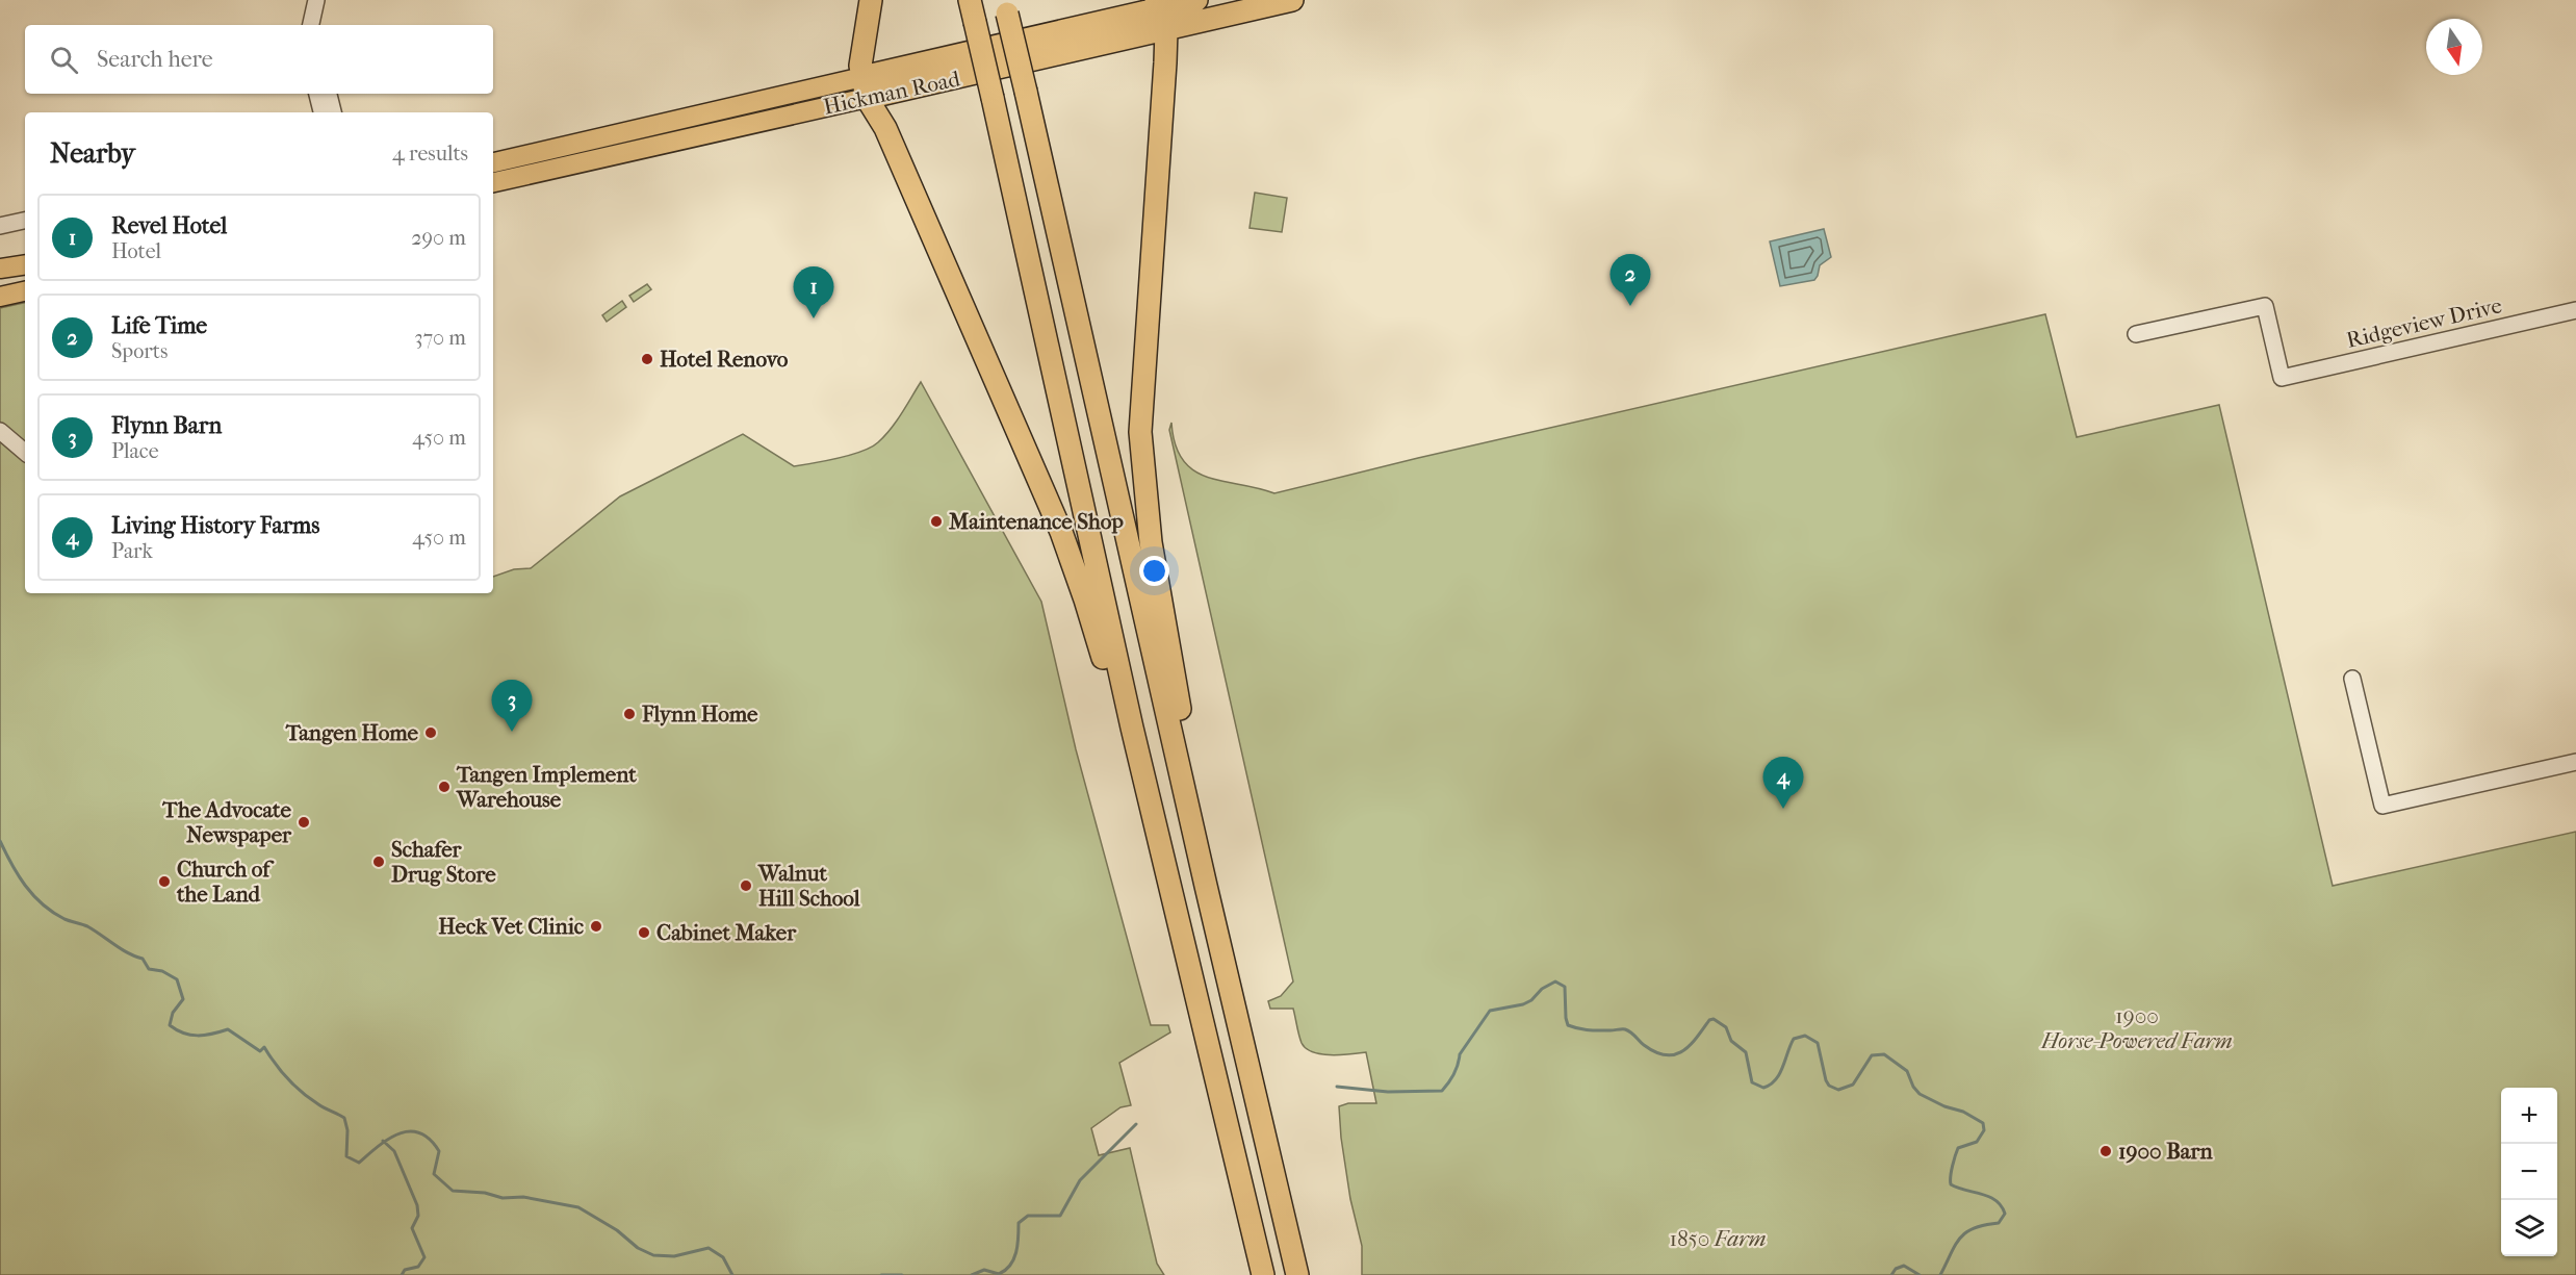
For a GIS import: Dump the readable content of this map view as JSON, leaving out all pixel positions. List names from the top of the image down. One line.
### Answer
{"streets":{"highway":["Hickman Road"],"street":["Ridgeview Drive"]},"parks":["1900 Horse-Powered Farm","1850 Farm"],"places":["Hotel Renovo","Maintenance Shop","Flynn Home","Tangen Home","Tangen Implement Warehouse","The Advocate Newspaper","Schafer Drug Store","Church of the Land","Walnut Hill School","Heck Vet Clinic","Cabinet Maker","1900 Barn"],"north":"bottom","page":{"search":"Search here","heading":["Nearby","4 results"],"list":[{"mark":"1","name":"Revel Hotel","note":"Hotel","value":"290 m"},{"mark":"2","name":"Life Time","note":"Sports","value":"370 m"},{"mark":"3","name":"Flynn Barn","note":"Place","value":"450 m"},{"mark":"4","name":"Living History Farms","note":"Park","value":"450 m"}],"pins":["2","1","3","4"],"map_buttons":["+","−"]}}
